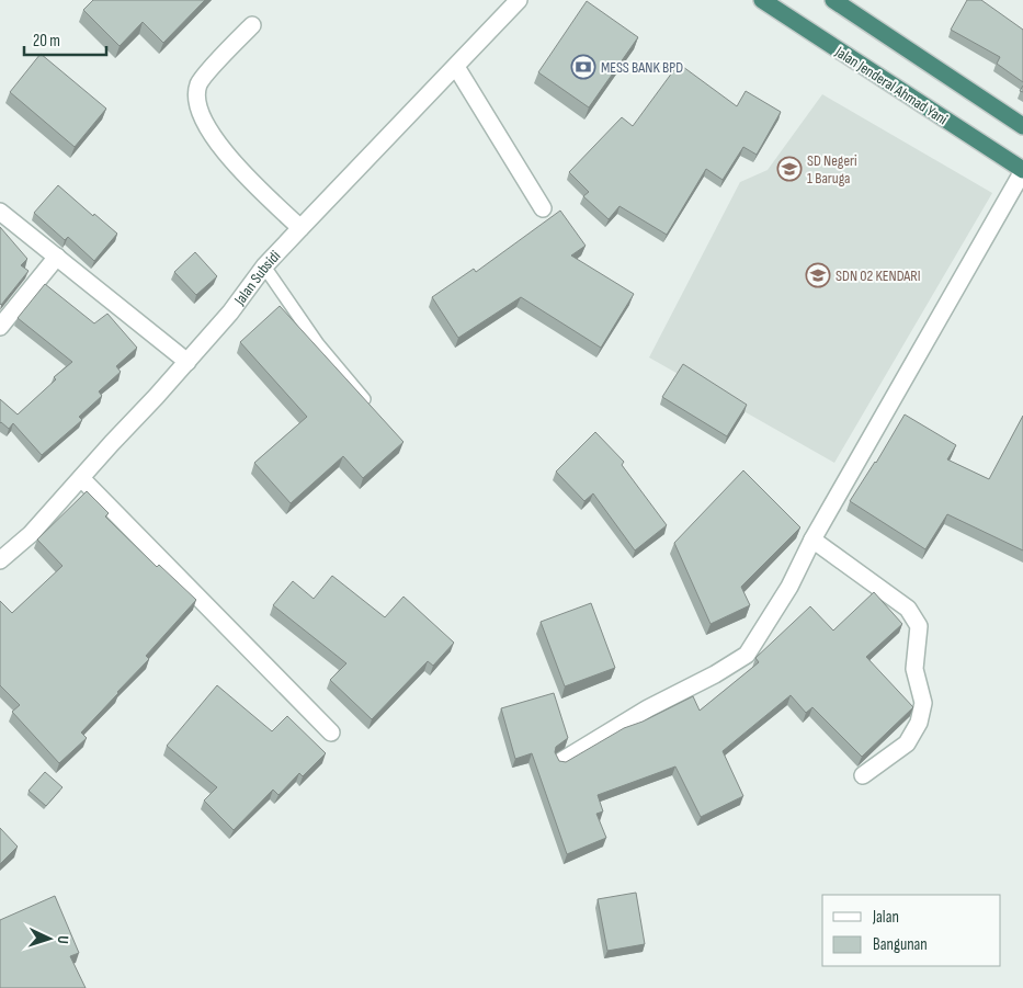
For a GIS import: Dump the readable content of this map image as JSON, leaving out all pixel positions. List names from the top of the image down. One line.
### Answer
{"streets":{"highway":["Jalan Jenderal Ahmad Yani"],"street":["Jalan Subsidi"]},"places":{"bank":["MESS BANK BPD"],"school or university":["SD Negeri 1 Baruga","SDN 02 KENDARI"]},"legend":["Jalan","Bangunan"],"scale_bar":"20 m","north":"right"}
